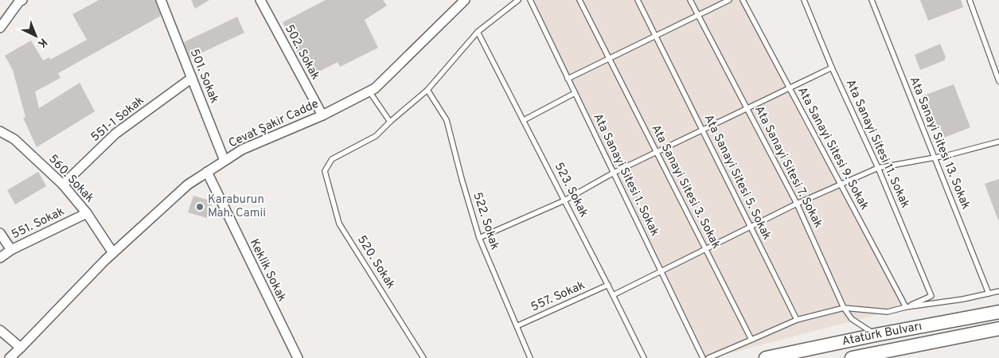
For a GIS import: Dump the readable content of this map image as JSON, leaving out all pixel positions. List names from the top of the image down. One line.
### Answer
{"streets":{"main road":["Atatürk Bulvarı"],"street":["502. Sokak","501. Sokak","551-1 Sokak","Cevat Şakir Cadde","560. Sokak","551. Sokak","Keklik Sokak"],"lane":["Ata Sanayi Sitesi 13. Sokak","Ata Sanayi Sitesi 11. Sokak","Ata Sanayi Sitesi 9. Sokak","Ata Sanayi Sitesi 7. Sokak","Ata Sanayi Sitesi 1. Sokak","Ata Sanayi Sitesi 5. Sokak","Ata Sanayi Sitesi 3. Sokak","523. Sokak","522. Sokak","520. Sokak","557. Sokak"]},"crossings":[["502. Sokak","Cevat Şakir Cadde"],["501. Sokak","551-1 Sokak"],["501. Sokak","Cevat Şakir Cadde"],["551-1 Sokak","560. Sokak"],["Cevat Şakir Cadde","560. Sokak"],["Cevat Şakir Cadde","Keklik Sokak"],["Ata Sanayi Sitesi 11. Sokak","Ata Sanayi Sitesi 9. Sokak"],["Ata Sanayi Sitesi 7. Sokak","Atatürk Bulvarı"],["560. Sokak","551. Sokak"],["523. Sokak","557. Sokak"],["522. Sokak","557. Sokak"]],"places":["Karaburun Mah. Camii"],"north":"bottom right"}
